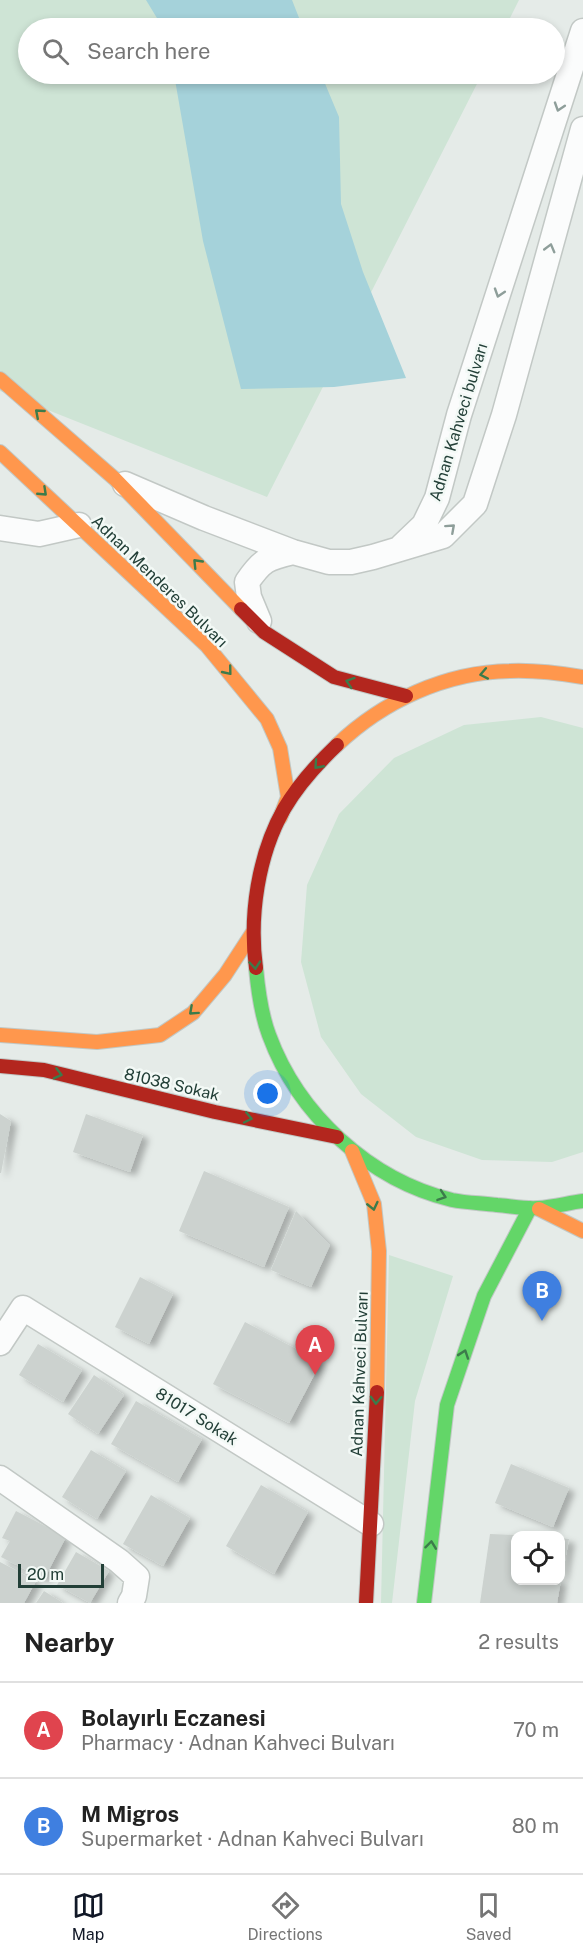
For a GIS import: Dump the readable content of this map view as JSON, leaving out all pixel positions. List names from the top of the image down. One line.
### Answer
{"streets":{"main road":["Adnan Menderes Bulvarı","81038 Sokak","Adnan Kahveci Bulvarı"],"street":["Adnan Kahveci bulvarı","81017 Sokak"]},"crossings":[["Adnan Kahveci Bulvarı","81017 Sokak"]],"one_way":["81038 Sokak"],"scale_bar":"20 m","page":{"search":"Search here","pins":["B","A"],"scale":"20 m","heading":["Nearby","2 results"],"list":[{"mark":"A","name":"Bolayırlı Eczanesi","note":"Pharmacy · Adnan Kahveci Bulvarı","value":"70 m"},{"mark":"B","name":"M Migros","note":"Supermarket · Adnan Kahveci Bulvarı","value":"80 m"}],"nav":["Map","Directions","Saved"]}}
